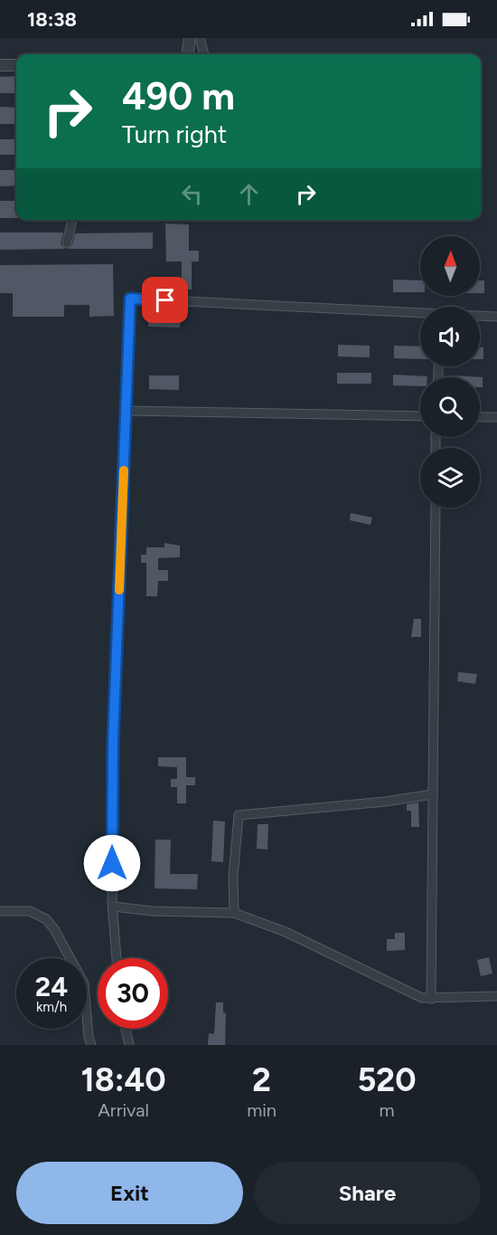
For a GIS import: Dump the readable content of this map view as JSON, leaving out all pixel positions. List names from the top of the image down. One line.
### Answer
{"north":"top","page":{"status":"18:38","turn":["490 m","Turn right"],"speed":"24 km/h","limit":"30","eta":["18:40","Arrival","2","min","520","m"],"buttons":["Exit","Share"]}}
